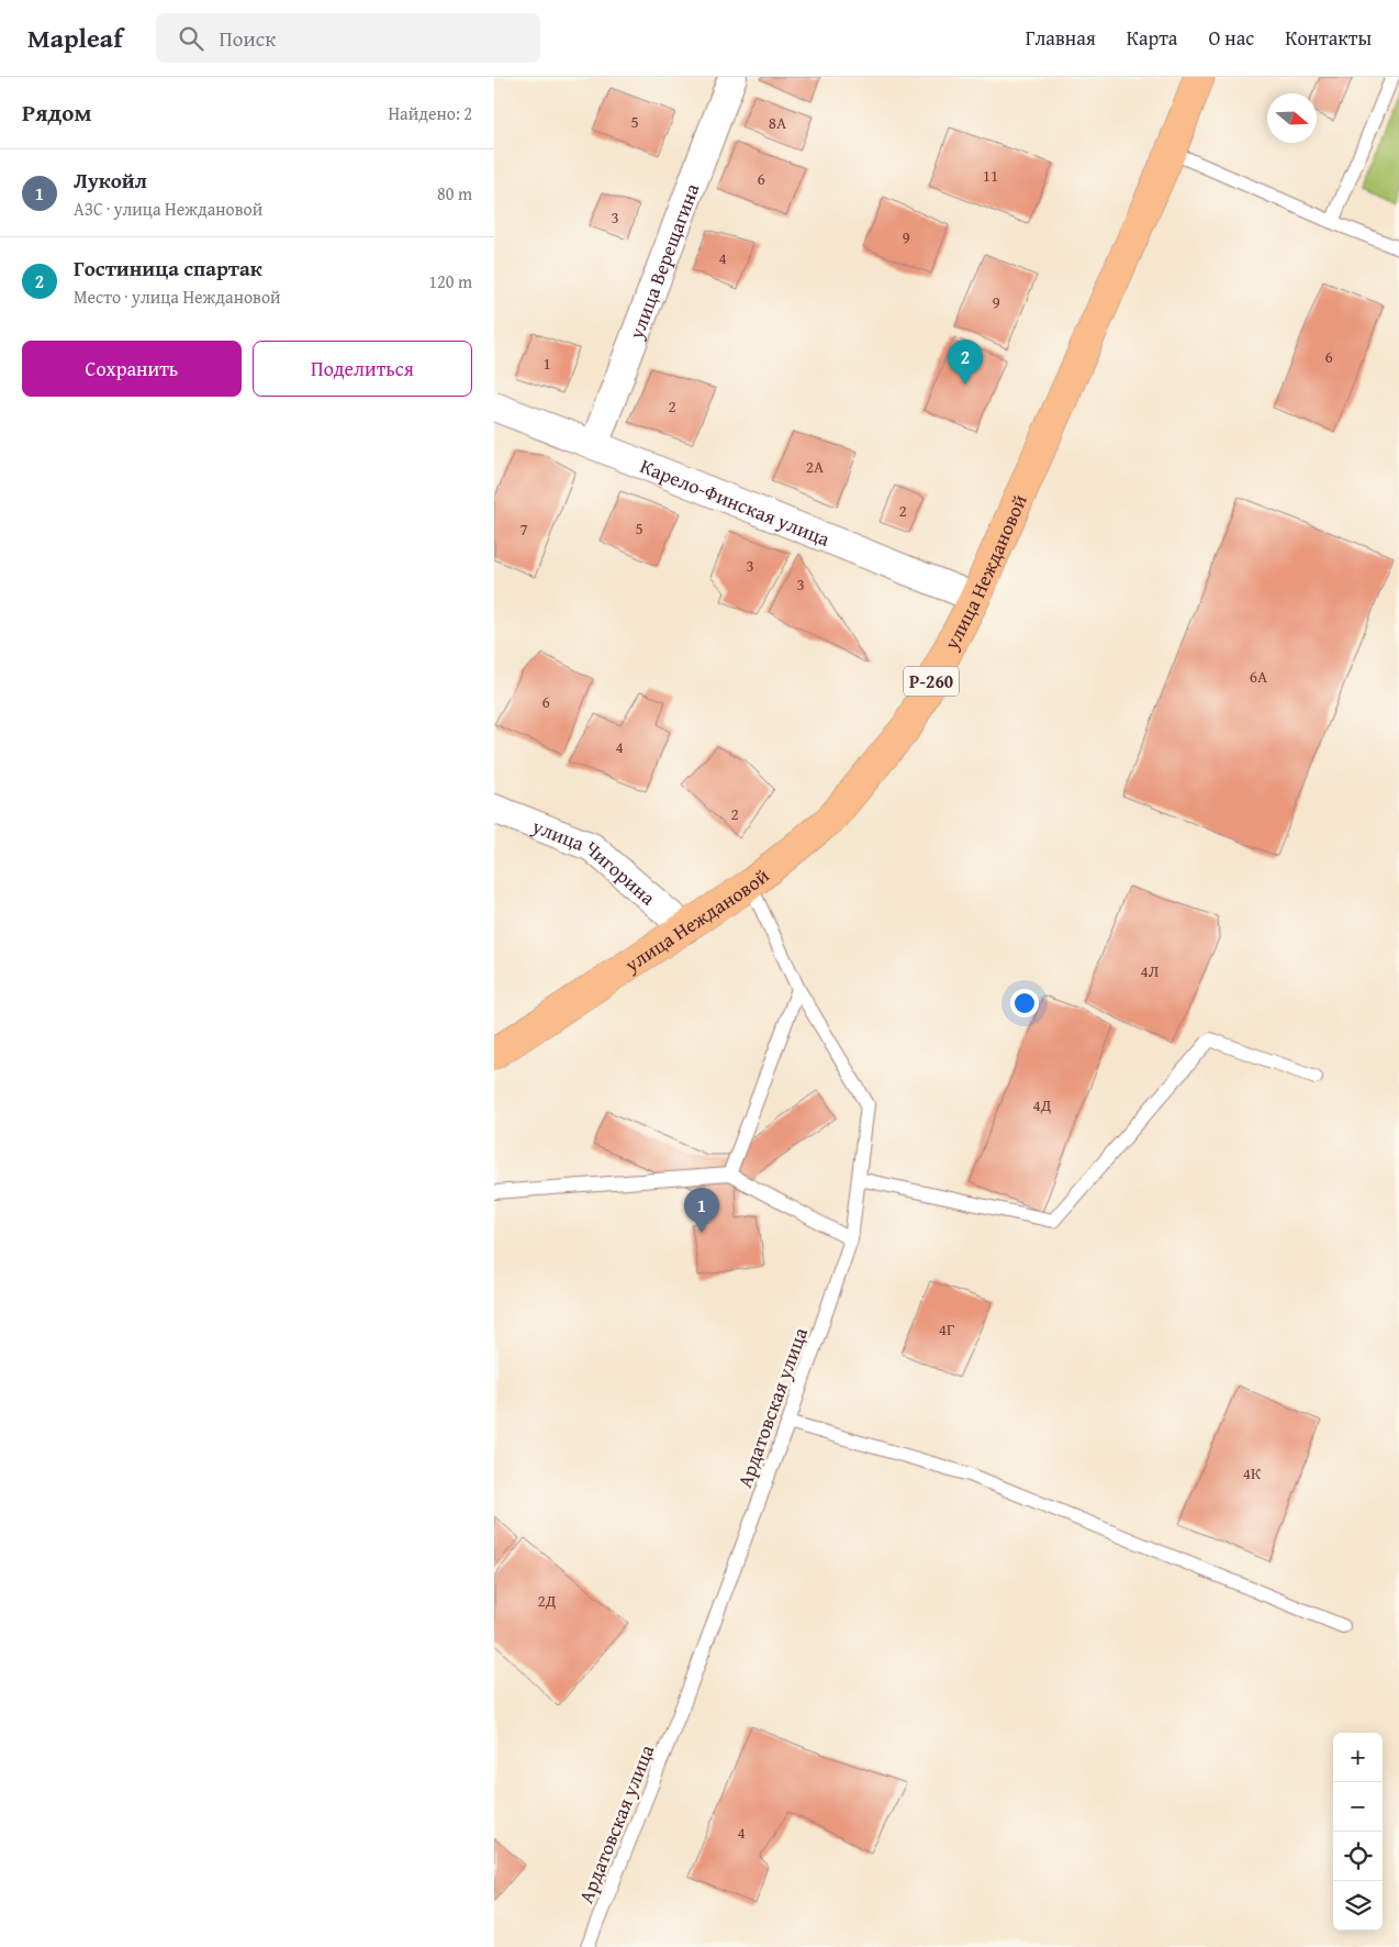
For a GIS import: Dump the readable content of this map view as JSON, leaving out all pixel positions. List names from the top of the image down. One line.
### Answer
{"streets":{"highway":["улица Неждановой","Р-260"],"street":["улица Верещагина","Карело-Финская улица","улица Чигорина"],"lane":["Ардатовская улица"]},"crossings":[["улица Верещагина","Карело-Финская улица"],["Карело-Финская улица","улица Неждановой"],["улица Неждановой","улица Чигорина"],["улица Неждановой","Ардатовская улица"]],"house_numbers":["5","8А","11","6","3","9","4","9","6","1","2","2А","2","5","7","3","3","6А","6","4","2","4Л","4Д","4Г","4К","2Д","4"],"north":"right","page":{"header":"Mapleaf","search":"Поиск","nav":["Главная","Карта","О нас","Контакты"],"heading":["Рядом","Найдено: 2"],"list":[{"mark":"1","name":"Лукойл","note":"АЗС · улица Неждановой","value":"80 m"},{"mark":"2","name":"Гостиница спартак","note":"Место · улица Неждановой","value":"120 m"}],"buttons":["Сохранить","Поделиться"],"pins":["2","1"],"map_buttons":["+","−"]}}
